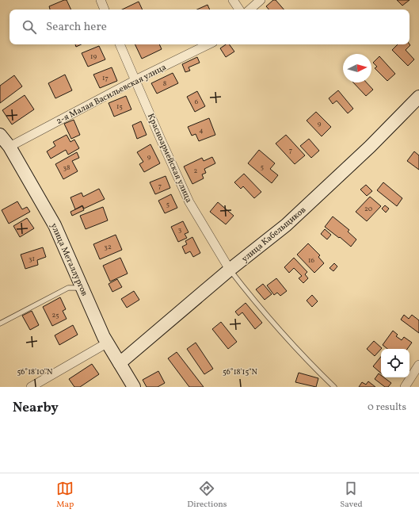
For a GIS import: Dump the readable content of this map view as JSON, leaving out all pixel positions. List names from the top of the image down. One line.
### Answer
{"streets":{"street":["2-я Малая Васильевская улица","Красноармейская улица","улица Кабельщиков","улица Металлургов"]},"crossings":[["2-я Малая Васильевская улица","Красноармейская улица"],["2-я Малая Васильевская улица","улица Металлургов"],["Красноармейская улица","улица Кабельщиков"],["улица Кабельщиков","улица Металлургов"]],"house_numbers":["19","17","8","6","15","9","4","7","9","5","38","2","7","5","20","3","32","31","16","25"],"north":"right","page":{"search":"Search here","heading":["Nearby","0 results"],"nav":["Map","Directions","Saved"]},"coordinates":["56°18'10\"N","56°18'15\"N"]}
